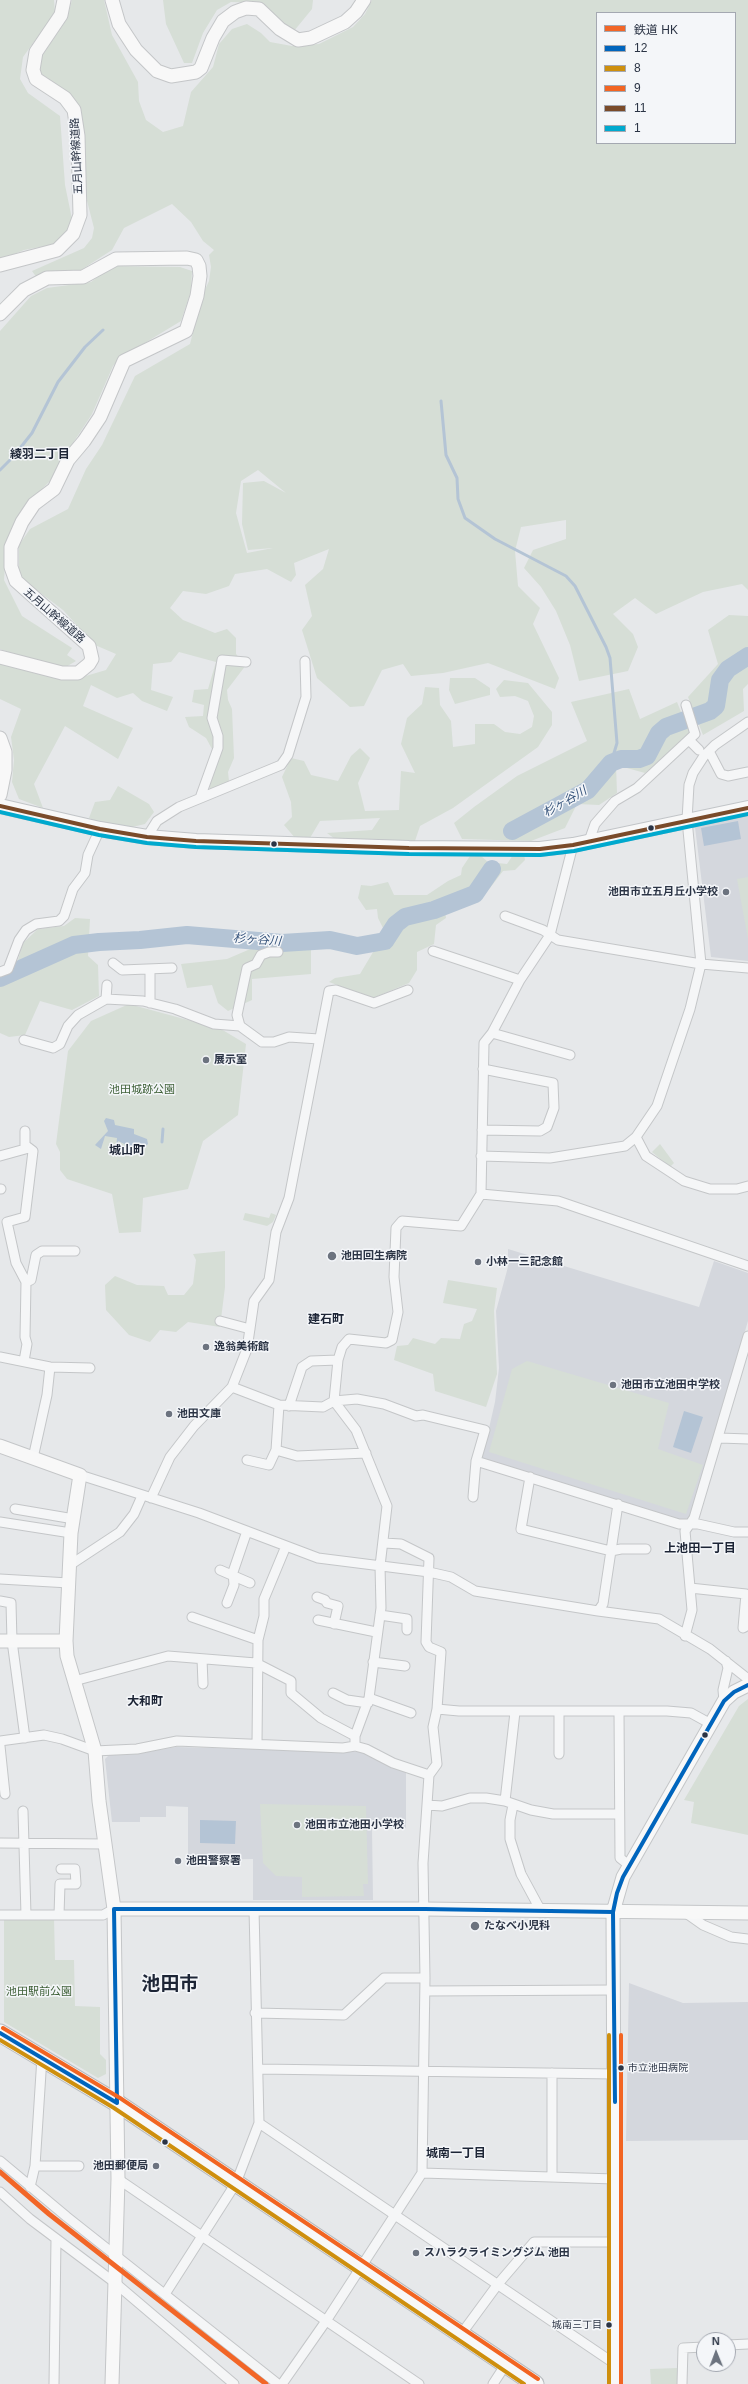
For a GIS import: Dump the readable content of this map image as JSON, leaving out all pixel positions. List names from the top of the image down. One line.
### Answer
{"streets":{"street":["五月山幹線道路"]},"districts":["綾羽二丁目","城山町","建石町","上池田一丁目","大和町","池田市","城南一丁目"],"water":["杉ヶ谷川"],"parks":["池田城跡公園","池田駅前公園"],"places":["池田市立五月丘小学校","展示室","池田回生病院","小林一三記念館","逸翁美術館","池田市立池田中学校","池田文庫","池田市立池田小学校","池田警察署","たなべ小児科","市立池田病院","池田郵便局","スハラクライミングジム 池田","城南三丁目"],"lines":["transit line 11","transit line 1","transit line 12","transit line 9","transit line 8","rail line HK"],"legend":["鉄道 HK","12","8","9","11","1"],"north":"top"}
